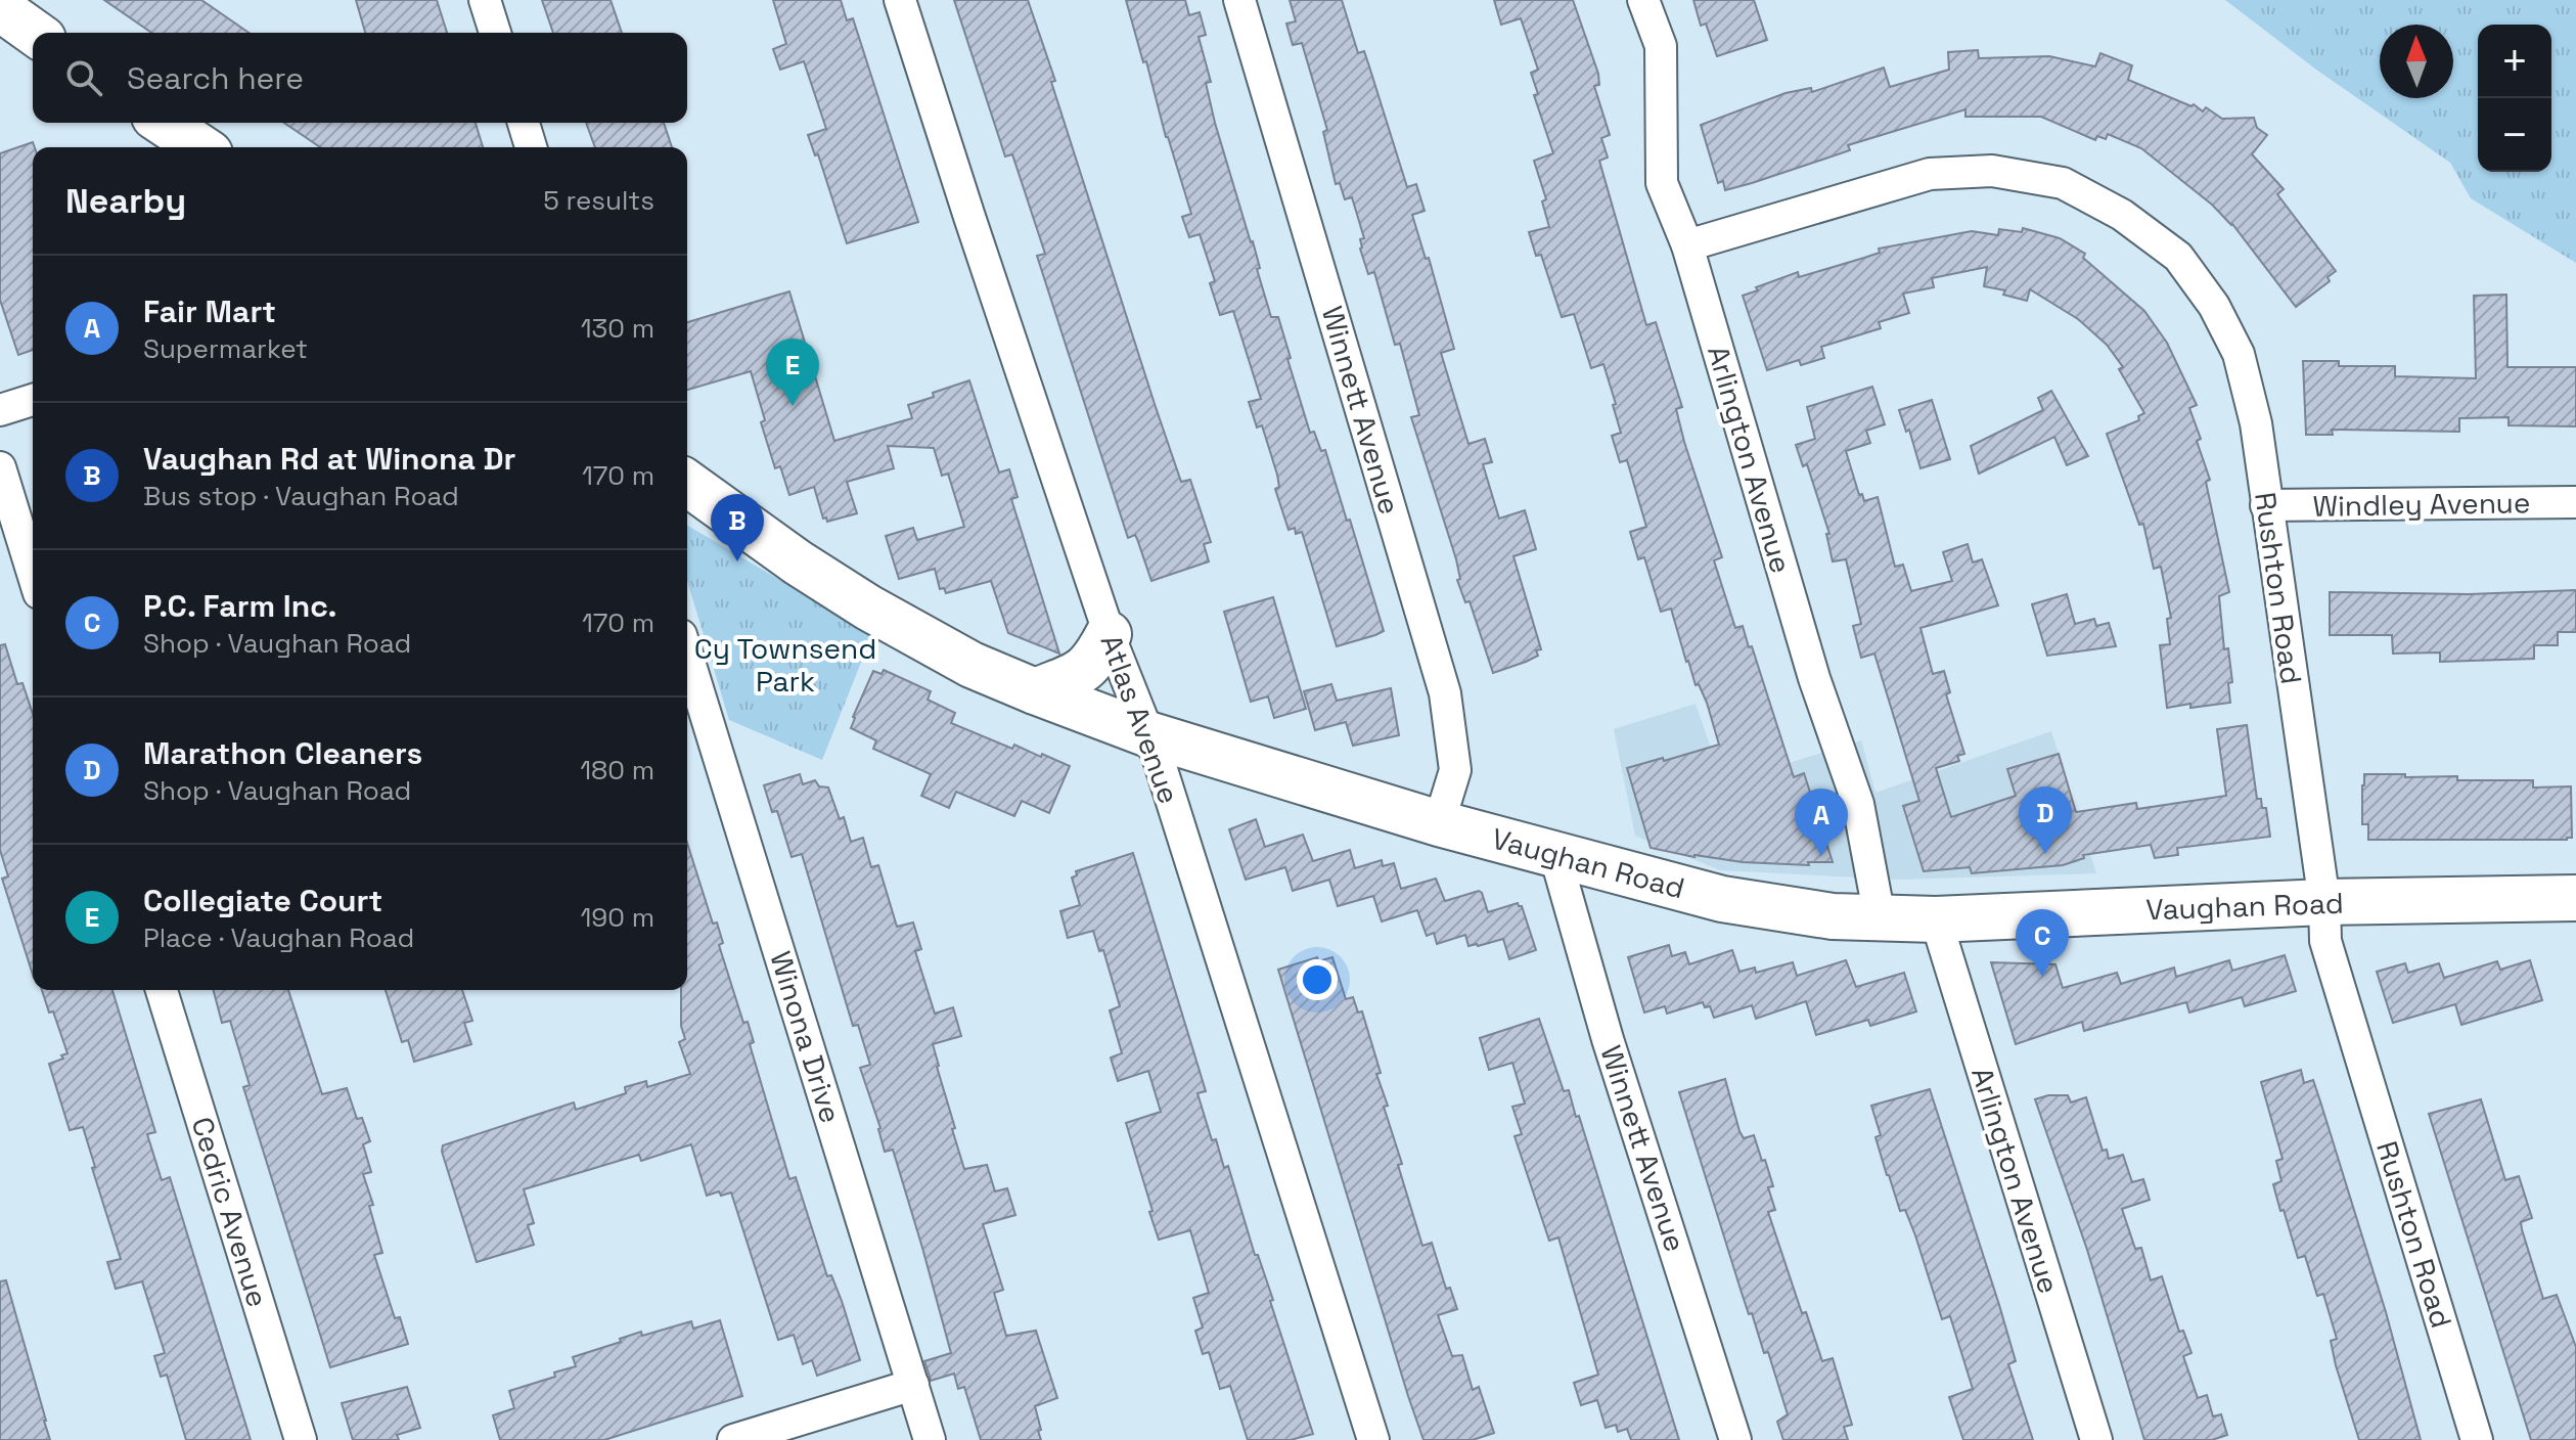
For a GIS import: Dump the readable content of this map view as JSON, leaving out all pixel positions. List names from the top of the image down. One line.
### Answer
{"streets":{"street":["Winnett Avenue","Arlington Avenue","Windley Avenue","Rushton Road","Atlas Avenue","Vaughan Road","Winona Drive","Cedric Avenue"]},"crossings":[["Winnett Avenue","Vaughan Road"],["Arlington Avenue","Rushton Road"],["Arlington Avenue","Vaughan Road"],["Windley Avenue","Rushton Road"],["Rushton Road","Vaughan Road"],["Atlas Avenue","Vaughan Road"]],"parks":["Cy Townsend Park"],"north":"top","page":{"map_buttons":["+","−"],"search":"Search here","heading":["Nearby","5 results"],"list":[{"mark":"A","name":"Fair Mart","note":"Supermarket","value":"130 m"},{"mark":"B","name":"Vaughan Rd at Winona Dr","note":"Bus stop · Vaughan Road","value":"170 m"},{"mark":"C","name":"P.C. Farm Inc.","note":"Shop · Vaughan Road","value":"170 m"},{"mark":"D","name":"Marathon Cleaners","note":"Shop · Vaughan Road","value":"180 m"},{"mark":"E","name":"Collegiate Court","note":"Place · Vaughan Road","value":"190 m"}],"pins":["E","B","D","A","C"]}}
